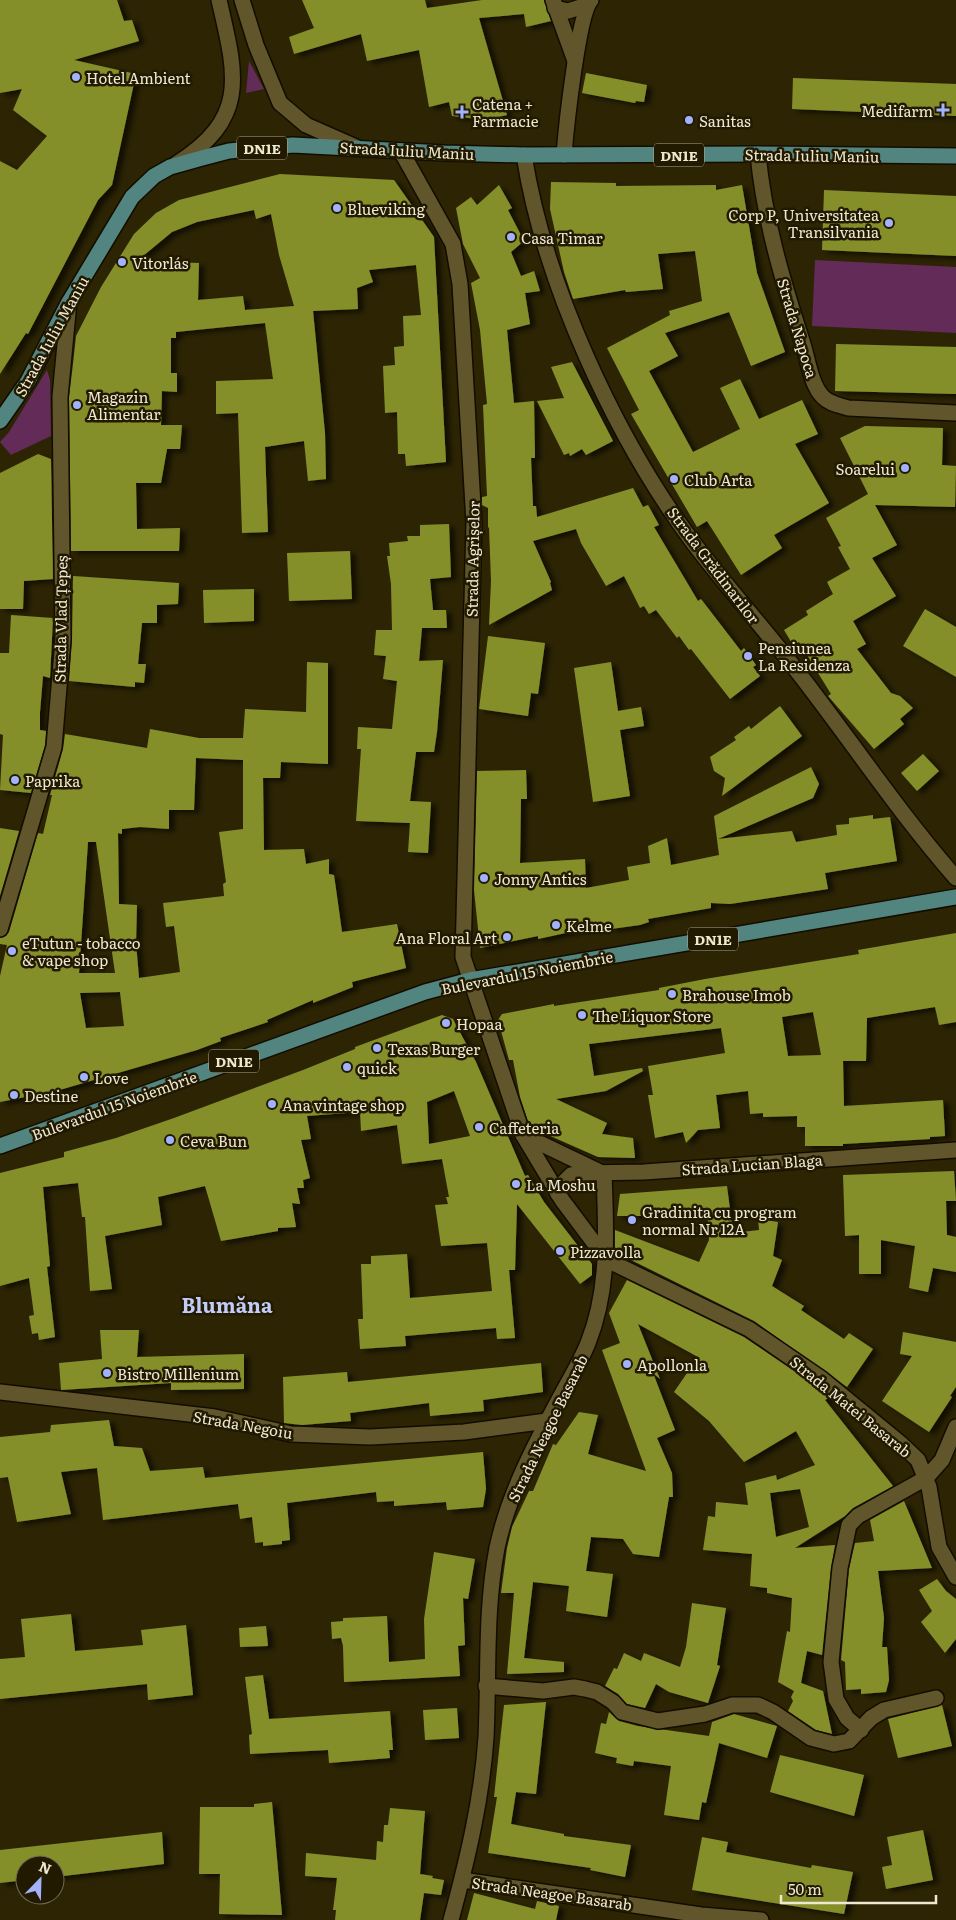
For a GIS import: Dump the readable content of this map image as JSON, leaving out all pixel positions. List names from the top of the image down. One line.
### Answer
{"streets":{"main road":["DN1E","Strada Iuliu Maniu","Bulevardul 15 Noiembrie"],"street":["Strada Napoca","Strada Agrișelor","Strada Grădinarilor","Strada Vlad Țepeș","Strada Lucian Blaga","Strada Matei Basarab","Strada Negoiu","Strada Neagoe Basarab"]},"crossings":[["Strada Iuliu Maniu","Strada Napoca"],["Strada Iuliu Maniu","Strada Agrișelor"],["Strada Iuliu Maniu","Strada Grădinarilor"],["Strada Iuliu Maniu","Strada Vlad Țepeș"],["Strada Agrișelor","Bulevardul 15 Noiembrie"],["Strada Agrișelor","Strada Matei Basarab"],["Bulevardul 15 Noiembrie","Strada Matei Basarab"],["Strada Lucian Blaga","Strada Matei Basarab"],["Strada Matei Basarab","Strada Neagoe Basarab"],["Strada Negoiu","Strada Neagoe Basarab"]],"districts":["Blumăna"],"places":{"other":["Hotel Ambient","Sanitas","Blueviking","Corp P, Universitatea Transilvania","Casa Timar","Vitorlás","Magazin Alimentar","Soarelui","Club Arta","Pensiunea La Residenza","Paprika","Jonny Antics","Kelme","Ana Floral Art","eTutun - tobacco & vape shop","Brahouse Imob","The Liquor Store","Hopaa","Texas Burger","quick","Love","Destine","Ana vintage shop","Caffeteria","Ceva Bun","La Moshu","Gradinita cu program normal Nr 12A","Pizzavolla","Apollonla","Bistro Millenium"],"health":["Medifarm","Catena + Farmacie"]},"scale_bar":"50 m","north":"top right"}
